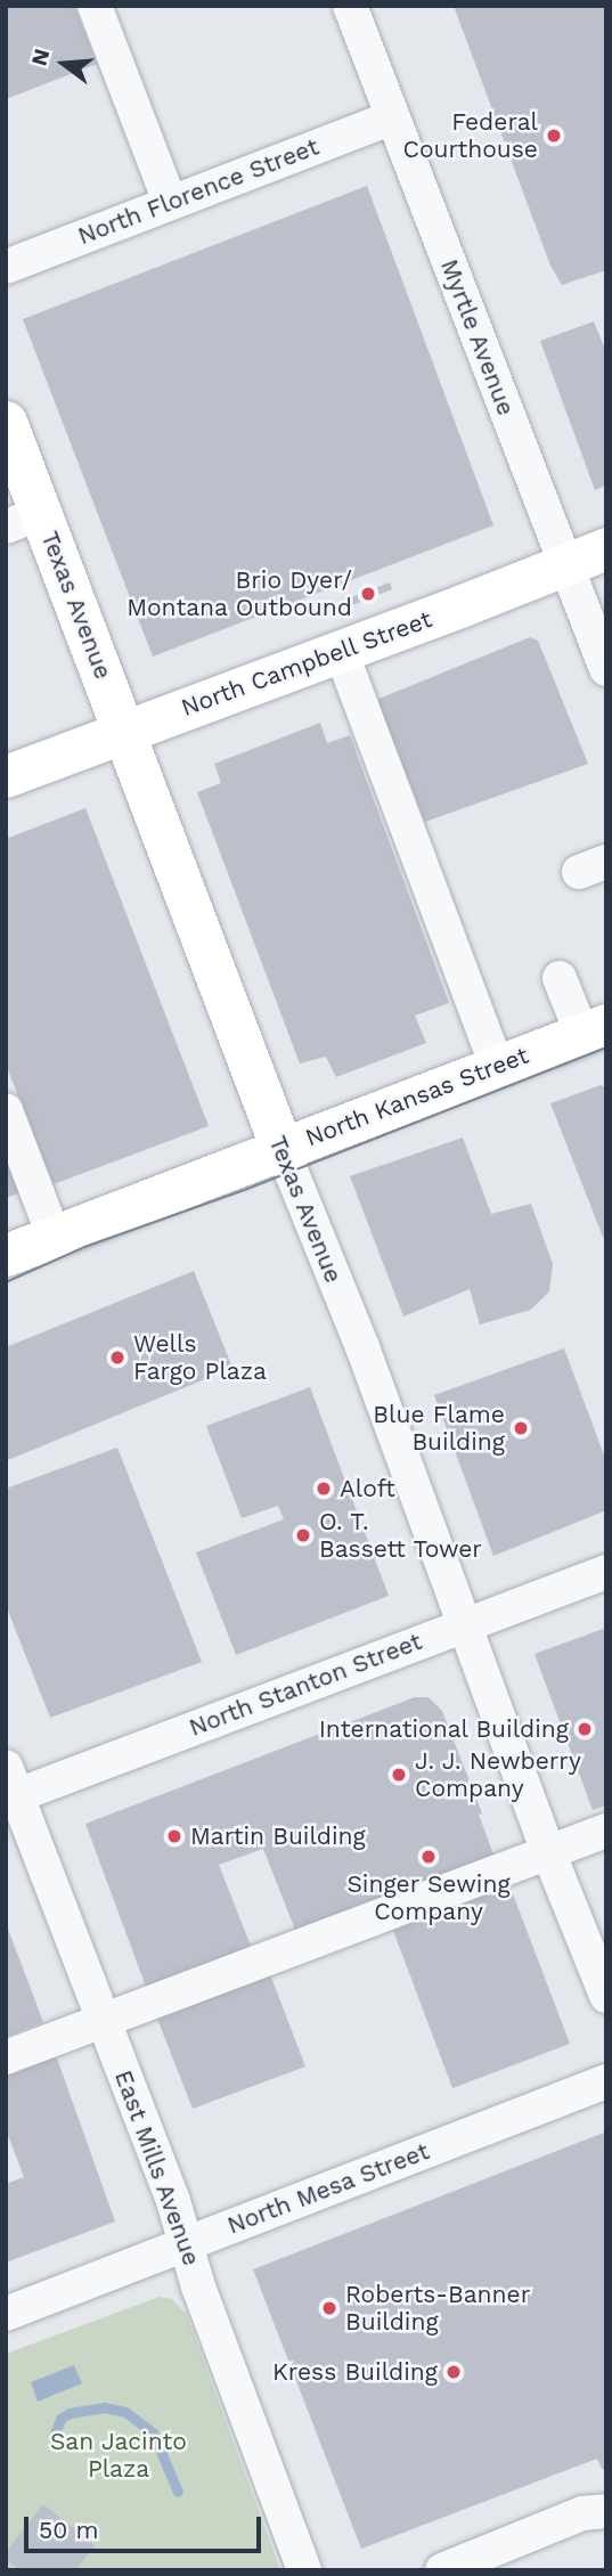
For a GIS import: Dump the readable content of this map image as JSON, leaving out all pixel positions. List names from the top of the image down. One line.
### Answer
{"streets":{"main road":["Texas Avenue","North Campbell Street","North Kansas Street"],"street":["North Florence Street","Myrtle Avenue","North Stanton Street","East Mills Avenue","North Mesa Street"]},"crossings":[["North Florence Street","Myrtle Avenue"],["Myrtle Avenue","North Campbell Street"],["Texas Avenue","North Campbell Street"],["Texas Avenue","North Kansas Street"],["Texas Avenue","North Stanton Street"],["North Stanton Street","East Mills Avenue"],["East Mills Avenue","North Mesa Street"]],"parks":["San Jacinto Plaza"],"places":["Federal Courthouse","Brio Dyer/ Montana Outbound","Wells Fargo Plaza","Blue Flame Building","Aloft","O. T. Bassett Tower","International Building","J. J. Newberry Company","Martin Building","Singer Sewing Company","Roberts-Banner Building","Kress Building"],"scale_bar":"50 m","north":"left"}
